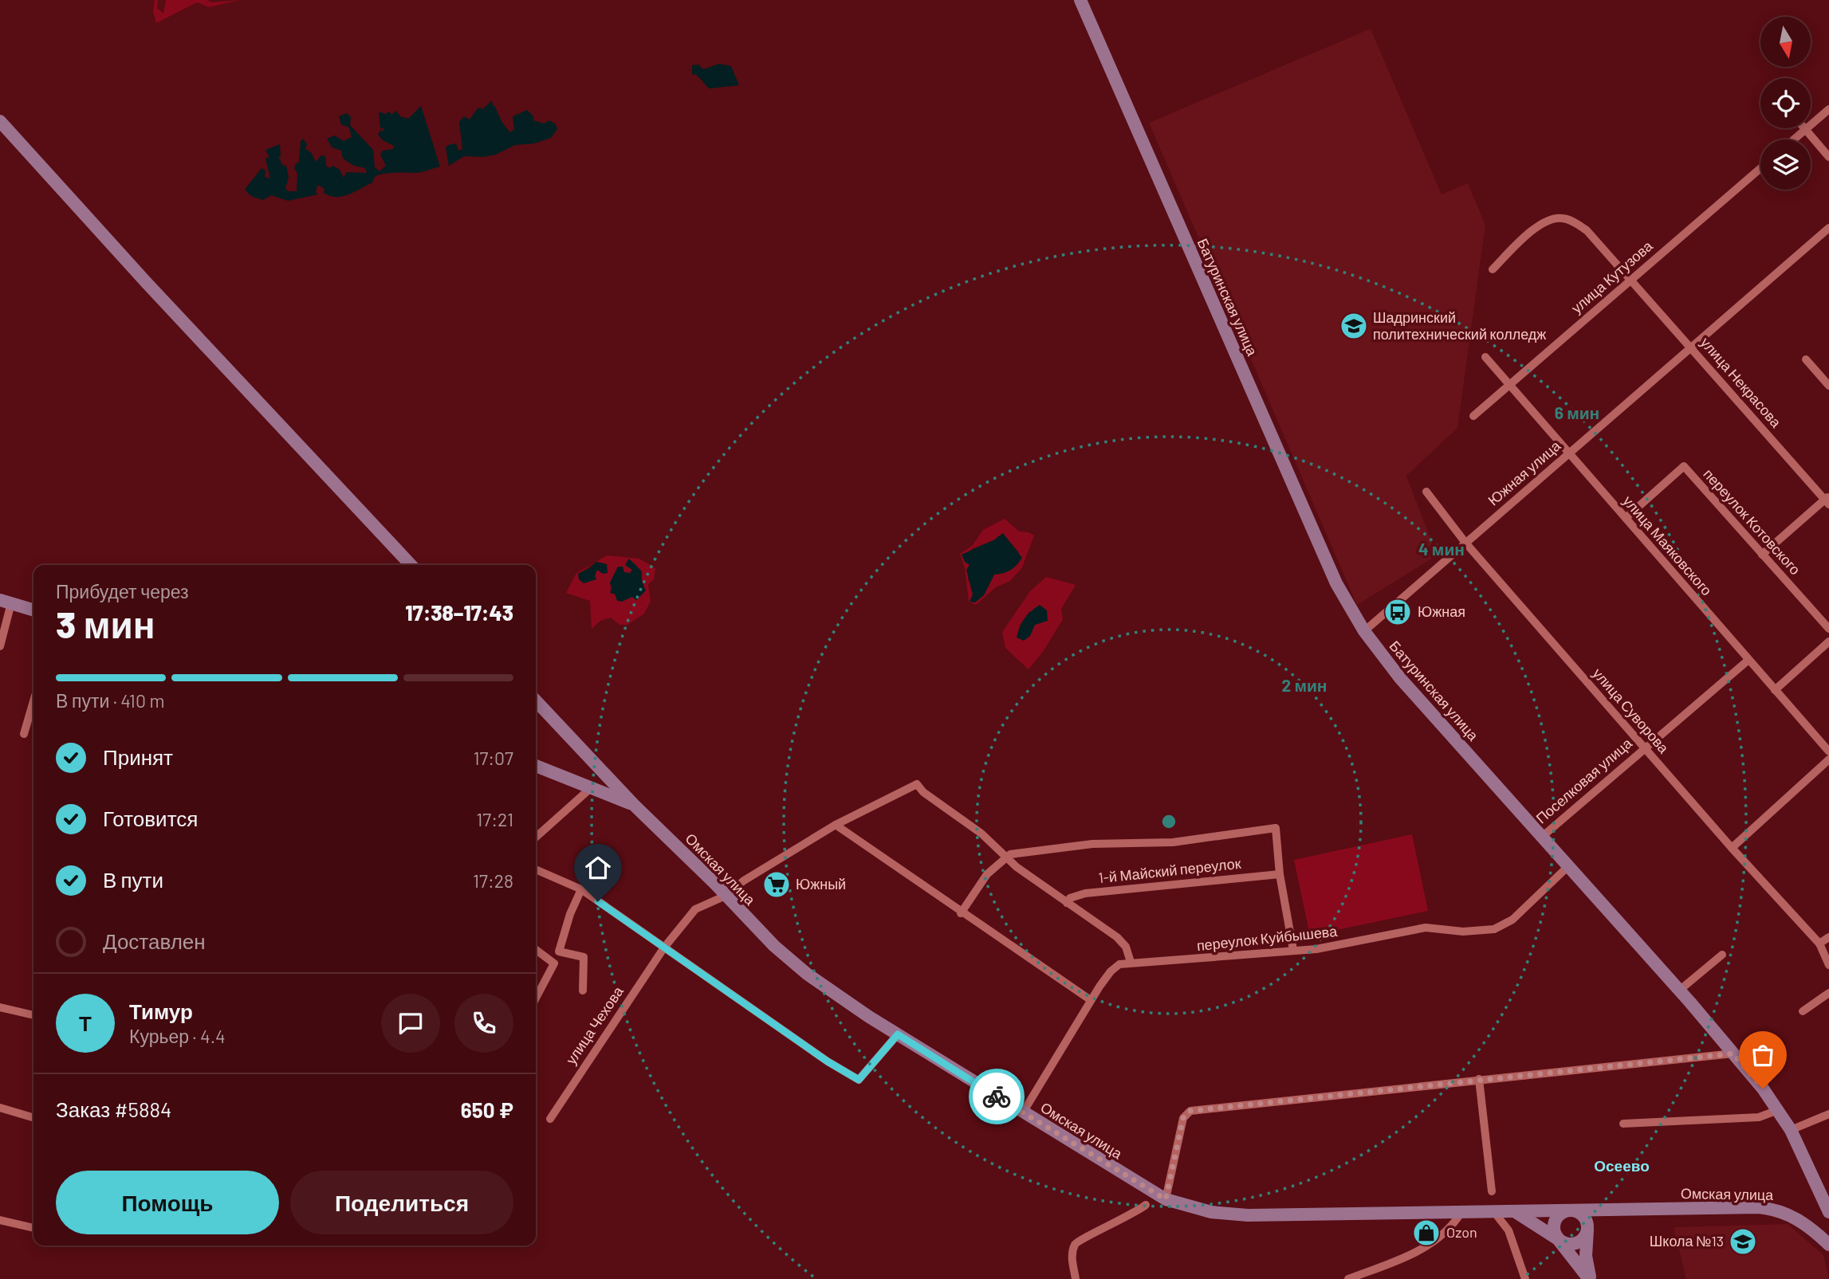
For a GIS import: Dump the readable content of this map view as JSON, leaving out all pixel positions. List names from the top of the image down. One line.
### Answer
{"streets":{"street":["улица Кутузова","Батуринская улица","улица Некрасова","Южная улица","переулок Котовского","улица Маяковского","улица Суворова","Поселковая улица","Омская улица","1-й Майский переулок","переулок Куйбышева","улица Чехова"]},"crossings":[["улица Кутузова","улица Некрасова"],["улица Кутузова","улица Маяковского"],["Батуринская улица","Южная улица"],["Батуринская улица","Поселковая улица"],["Батуринская улица","переулок Куйбышева"],["улица Некрасова","Южная улица"],["Южная улица","улица Маяковского"],["Южная улица","улица Суворова"],["переулок Котовского","улица Маяковского"],["улица Маяковского","Поселковая улица"],["улица Суворова","Поселковая улица"],["Омская улица","улица Чехова"]],"districts":["Осеево"],"places":{"school or university":["Шадринский политехнический колледж","Школа №13"],"bus stop":["Южная"],"supermarket":["Южный"],"shop":["Ozon"]},"north":"bottom","page":{"heading":["3 мин","Прибудет через","17:38–17:43"],"panel":["Тимур","Курьер · 4.4","Заказ #5884","650 ₽"],"bar":"В пути · 410 m","list":[["Принят","17:07"],["Готовится","17:21"],["В пути","17:28"],"Доставлен"],"round":"Т","buttons":["Помощь","Поделиться"]},"rings":["6 мин","4 мин","2 мин"]}
